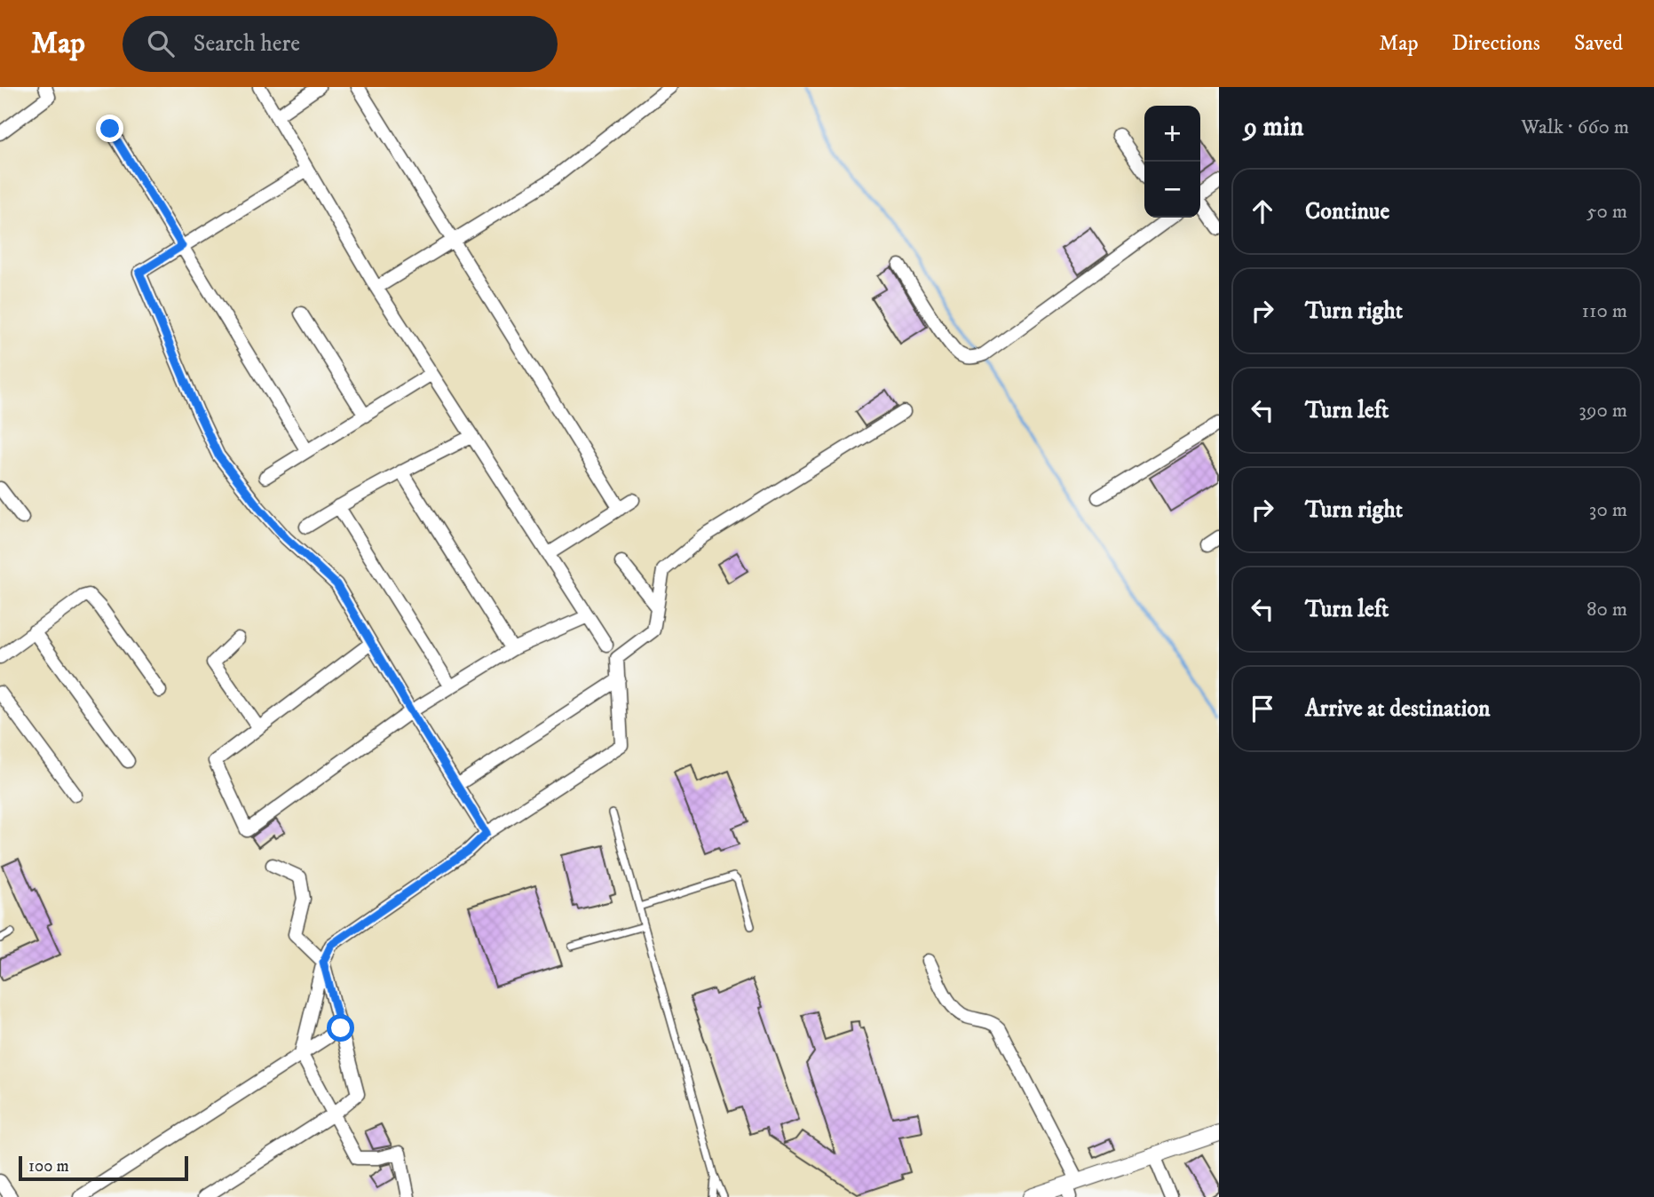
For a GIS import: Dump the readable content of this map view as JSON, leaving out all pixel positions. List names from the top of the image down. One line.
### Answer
{"scale_bar":"100 m","page":{"header":"Map","search":"Search here","nav":["Map","Directions","Saved"],"heading":["9 min","Walk · 660 m"],"map_buttons":["+","−"],"list":[["Continue","50 m"],["Turn right","110 m"],["Turn left","390 m"],["Turn right","30 m"],["Turn left","80 m"],"Arrive at destination"],"scale":"100 m"}}
